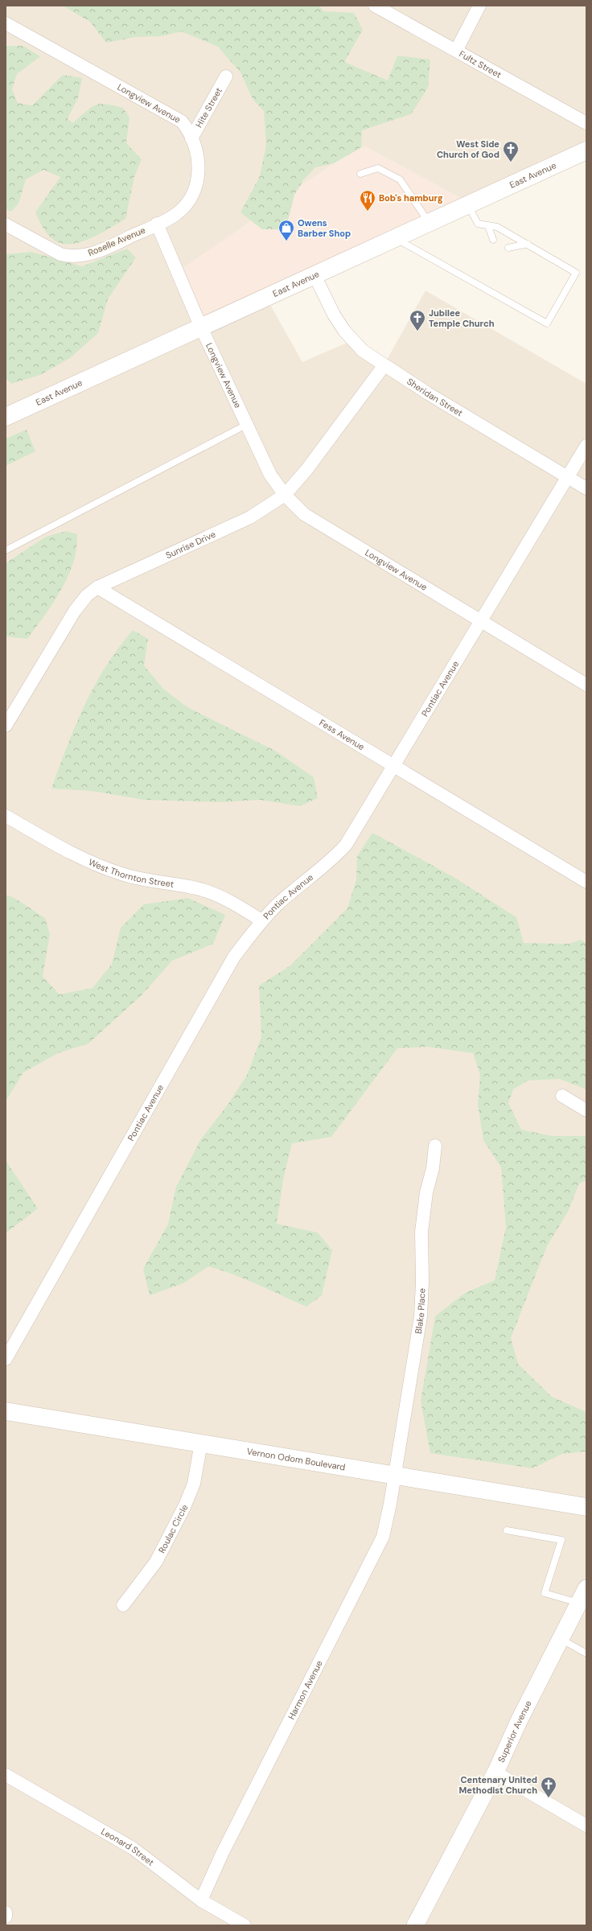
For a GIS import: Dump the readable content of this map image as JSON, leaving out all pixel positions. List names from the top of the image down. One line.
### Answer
{"streets":{"main road":["East Avenue","Vernon Odom Boulevard"],"street":["Fultz Street","Longview Avenue","Hite Street","Roselle Avenue","Sheridan Street","Sunrise Drive","Pontiac Avenue","Fess Avenue","West Thornton Street","Blake Place","Roulac Circle","Harmon Avenue","Superior Avenue","Leonard Street"]},"crossings":[["Longview Avenue","Hite Street"],["Longview Avenue","East Avenue"],["Longview Avenue","Roselle Avenue"],["Longview Avenue","Sunrise Drive"],["Longview Avenue","Pontiac Avenue"],["East Avenue","Sheridan Street"],["Sheridan Street","Sunrise Drive"],["Sheridan Street","Pontiac Avenue"],["Sunrise Drive","Fess Avenue"],["Pontiac Avenue","Fess Avenue"],["Pontiac Avenue","West Thornton Street"],["Blake Place","Vernon Odom Boulevard"],["Blake Place","Harmon Avenue"],["Vernon Odom Boulevard","Roulac Circle"],["Vernon Odom Boulevard","Harmon Avenue"],["Harmon Avenue","Leonard Street"]],"places":{"church":["West Side Church of God","Jubilee Temple Church","Centenary United Methodist Church"],"restaurant":["Bob's hamburg"],"shop":["Owens Barber Shop"]}}
